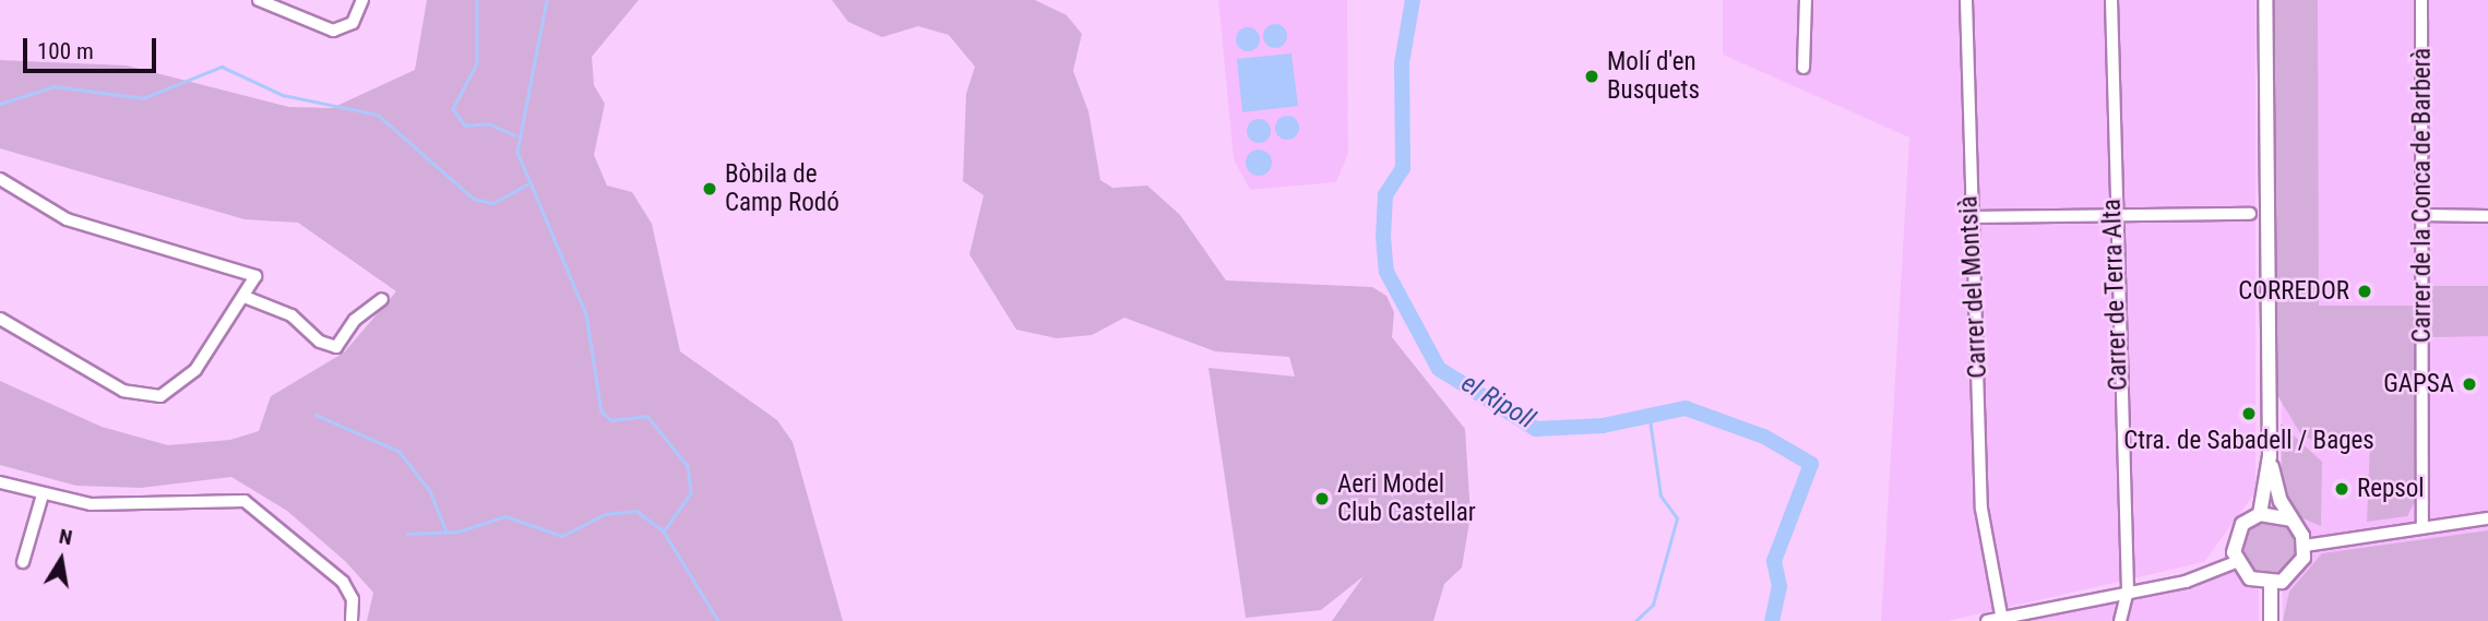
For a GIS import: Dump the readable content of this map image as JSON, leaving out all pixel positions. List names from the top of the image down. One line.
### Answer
{"streets":{"street":["Carrer de la Conca de Barberà","Carrer del Montsià","Carrer de Terra Alta"]},"water":["el Ripoll"],"places":["Molí d'en Busquets","Bòbila de Camp Rodó","CORREDOR","GAPSA","Ctra. de Sabadell / Bages","Repsol","Aeri Model Club Castellar"],"scale_bar":"100 m","north":"top"}
